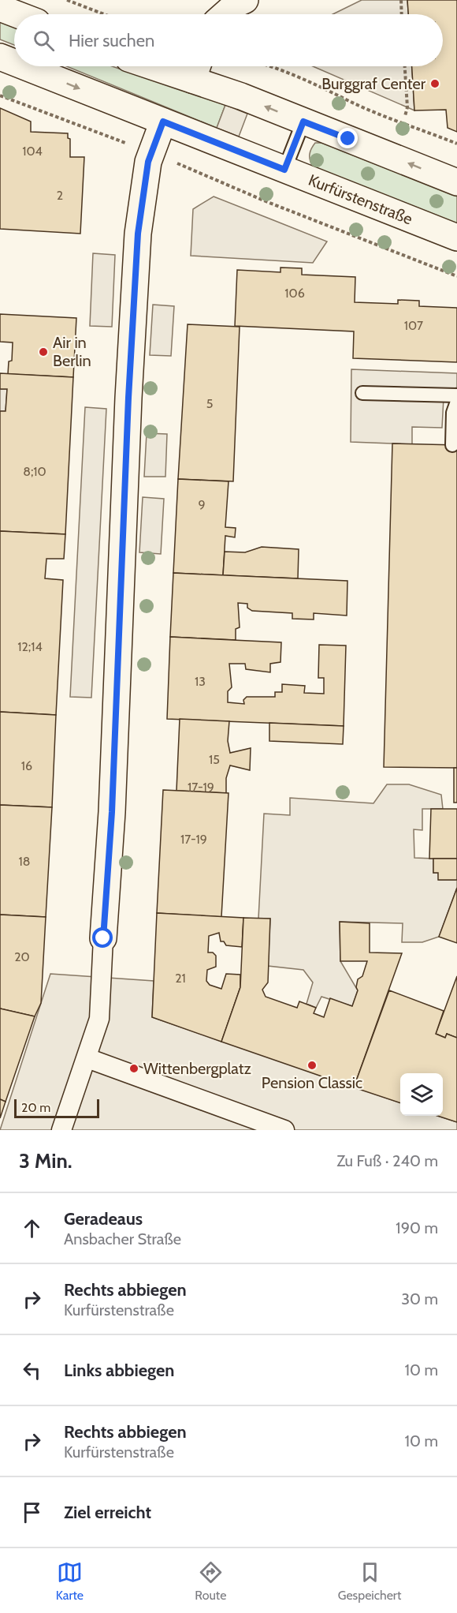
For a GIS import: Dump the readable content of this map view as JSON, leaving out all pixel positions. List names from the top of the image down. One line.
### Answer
{"streets":{"main road":["Kurfürstenstraße"]},"places":["Burggraf Center","Air in Berlin","Pension Classic","Wittenbergplatz"],"house_numbers":["104","2","106","107","5","8;10","9","12;14","13","15","16","17-19","17-19","18","20","21"],"scale_bar":"20 m","page":{"search":"Hier suchen","scale":"20 m","heading":["3 Min.","Zu Fuß · 240 m"],"list":[["Geradeaus","Ansbacher Straße","190 m"],["Rechts abbiegen","Kurfürstenstraße","30 m"],["Links abbiegen","10 m"],["Rechts abbiegen","Kurfürstenstraße","10 m"],"Ziel erreicht"],"nav":["Karte","Route","Gespeichert"]}}
